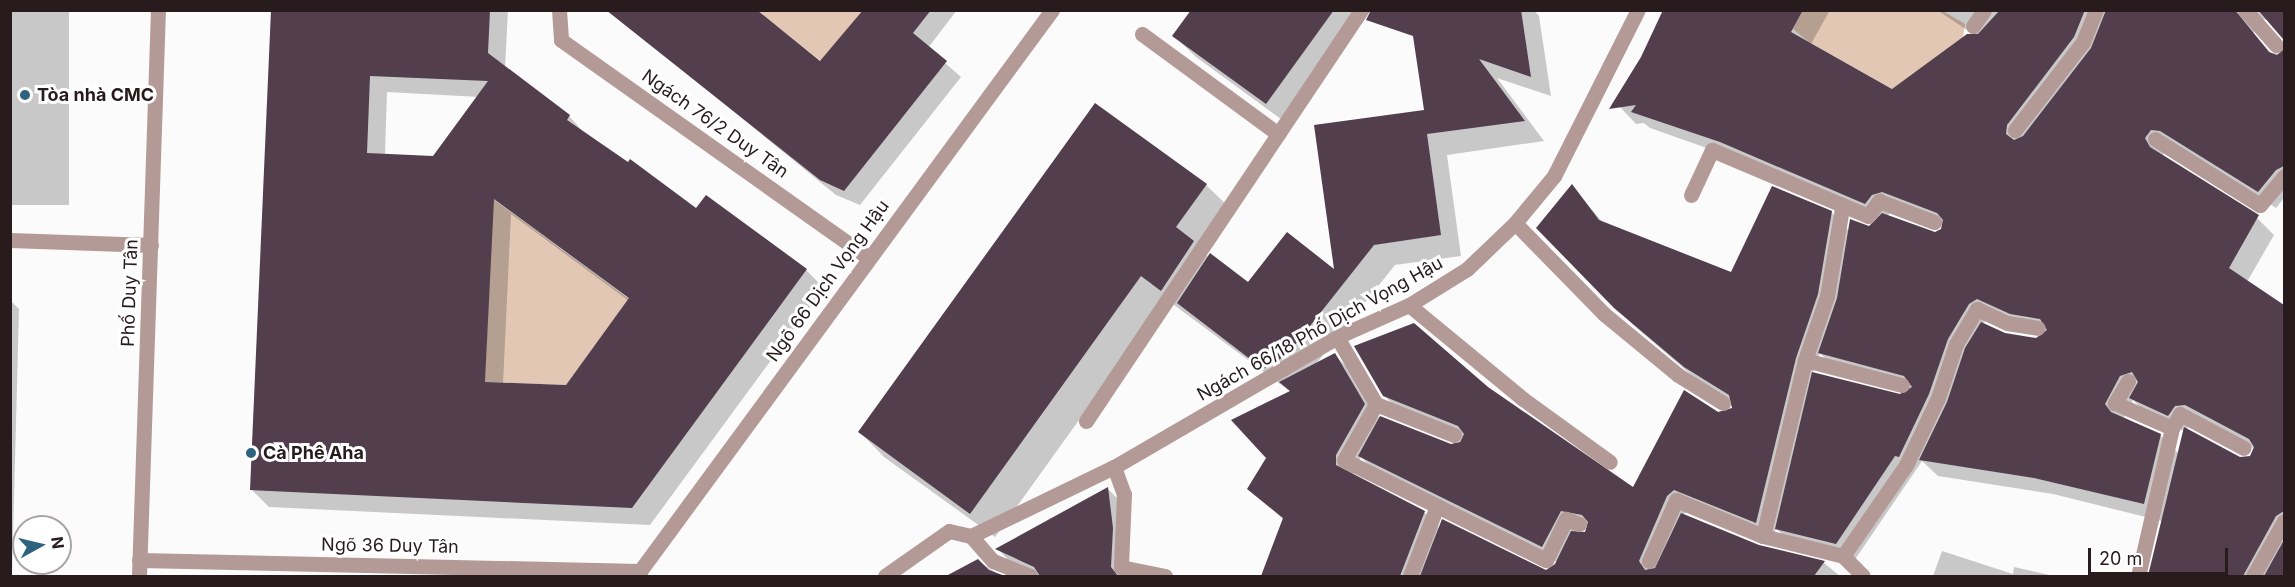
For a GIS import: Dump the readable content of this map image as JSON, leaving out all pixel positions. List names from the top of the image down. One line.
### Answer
{"streets":{"street":["Ngách 76/2 Duy Tân","Ngõ 66 Dịch Vọng Hậu","Phố Duy Tân","Ngách 66/18 Phố Dịch Vọng Hậu","Ngõ 36 Duy Tân"]},"crossings":[["Ngách 76/2 Duy Tân","Ngõ 66 Dịch Vọng Hậu"],["Ngõ 66 Dịch Vọng Hậu","Ngõ 36 Duy Tân"],["Phố Duy Tân","Ngõ 36 Duy Tân"]],"places":["Tòa nhà CMC","Cà Phê Aha"],"scale_bar":"20 m","north":"right"}
